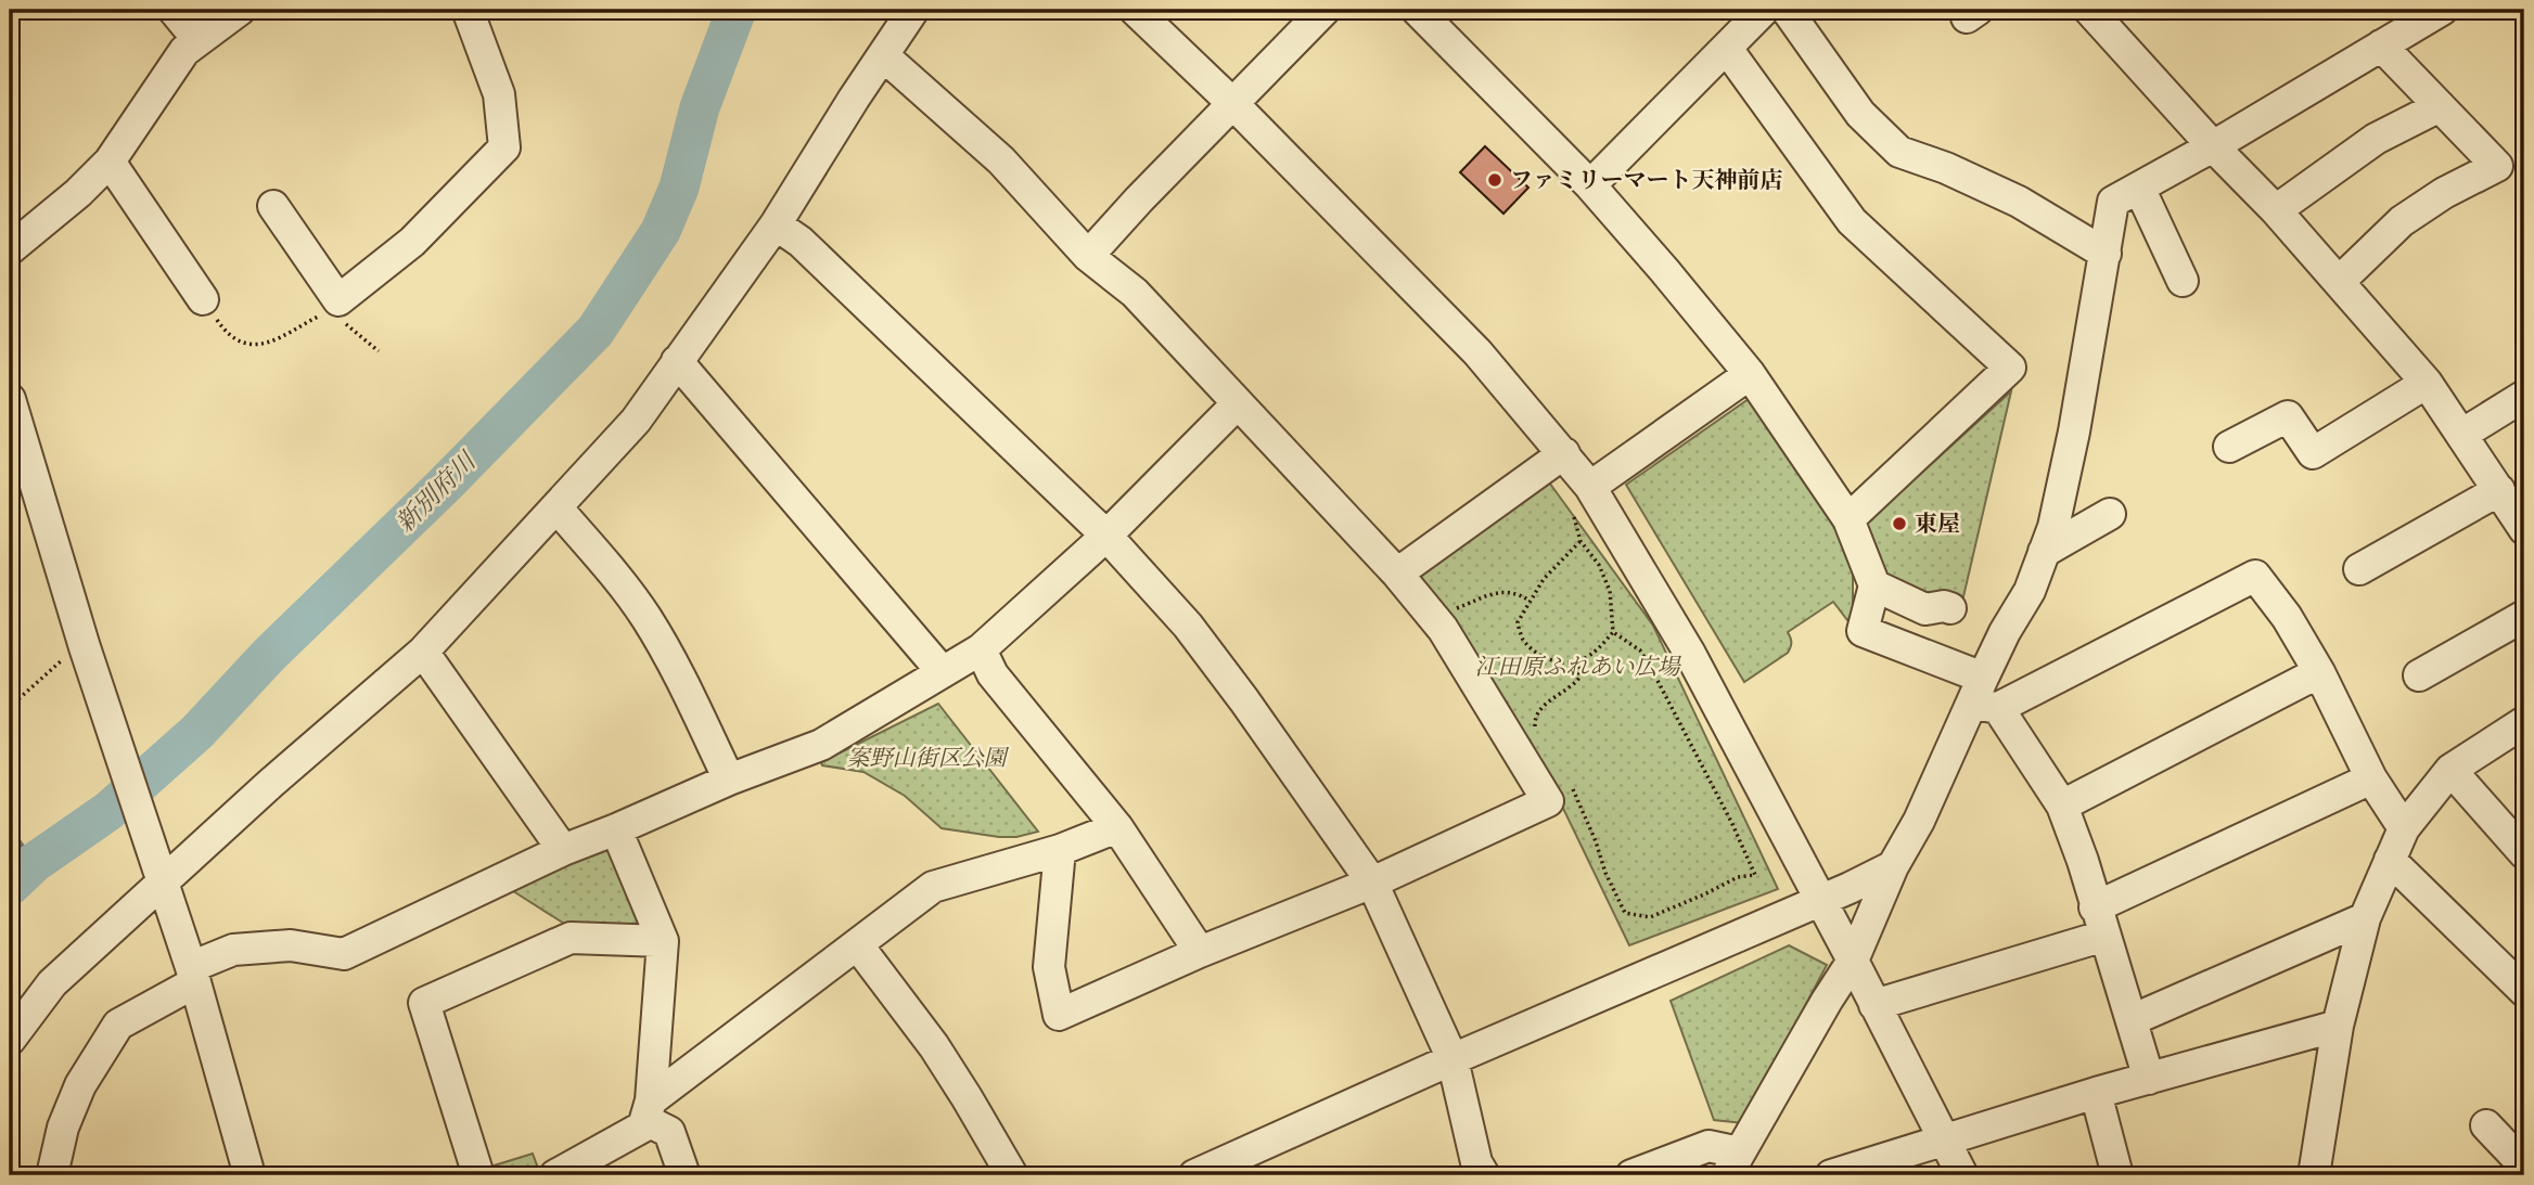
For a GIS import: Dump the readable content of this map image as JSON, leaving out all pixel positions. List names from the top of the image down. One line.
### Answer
{"water":["新別府川"],"parks":["江田原ふれあい広場","案野山街区公園"],"places":["ファミリーマート天神前店","東屋"]}
